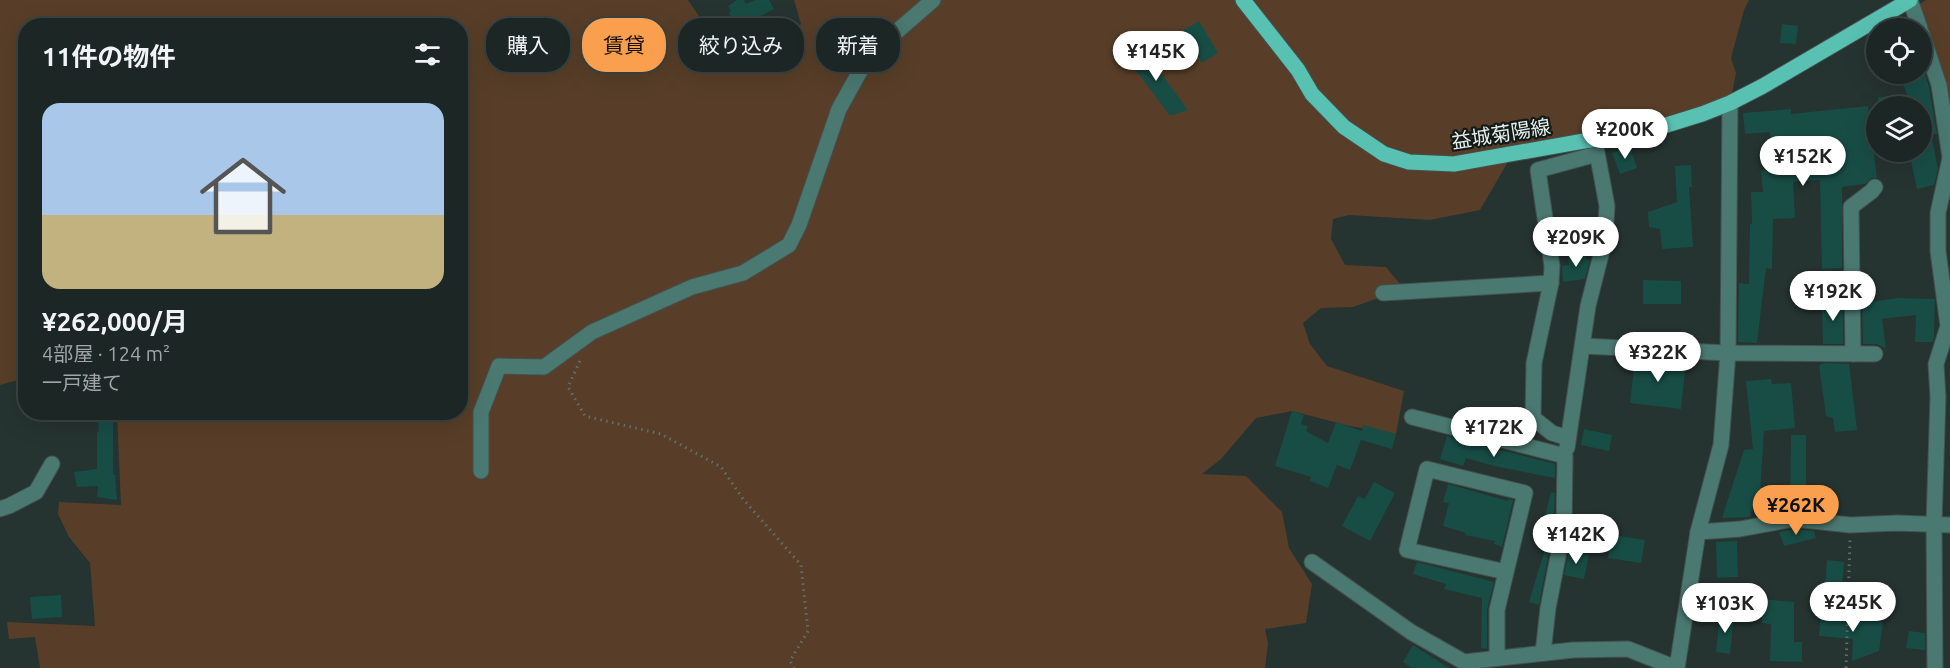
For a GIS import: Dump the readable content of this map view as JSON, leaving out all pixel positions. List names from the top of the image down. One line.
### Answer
{"streets":{"main road":["益城菊陽線"]},"page":{"chip":["購入","賃貸","絞り込み","新着"],"heading":"11件の物件","price":["¥145K","¥200K","¥152K","¥209K","¥192K","¥322K","¥172K","¥262K","¥142K","¥245K","¥103K"],"list":[{"name":"¥262,000/月","note":"4部屋 · 124 m² · 一戸建て"}]}}
